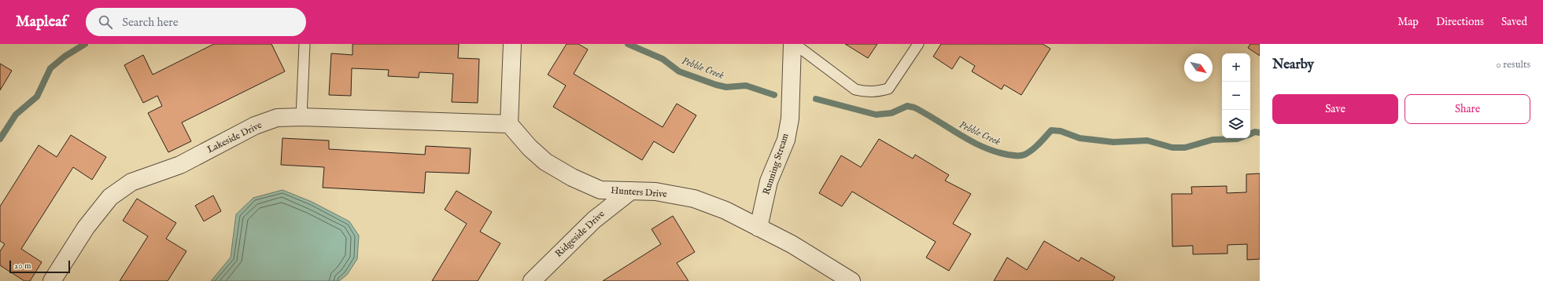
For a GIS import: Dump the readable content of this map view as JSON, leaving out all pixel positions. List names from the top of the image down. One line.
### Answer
{"streets":{"street":["Lakeside Drive","Running Stream","Hunters Drive","Ridgeside Drive"]},"crossings":[["Lakeside Drive","Hunters Drive"],["Running Stream","Hunters Drive"],["Hunters Drive","Ridgeside Drive"]],"water":["Pebble Creek"],"scale_bar":"20 m","north":"bottom right","page":{"header":"Mapleaf","search":"Search here","nav":["Map","Directions","Saved"],"heading":["Nearby","0 results"],"map_buttons":["+","−"],"buttons":["Save","Share"],"scale":"20 m"}}
